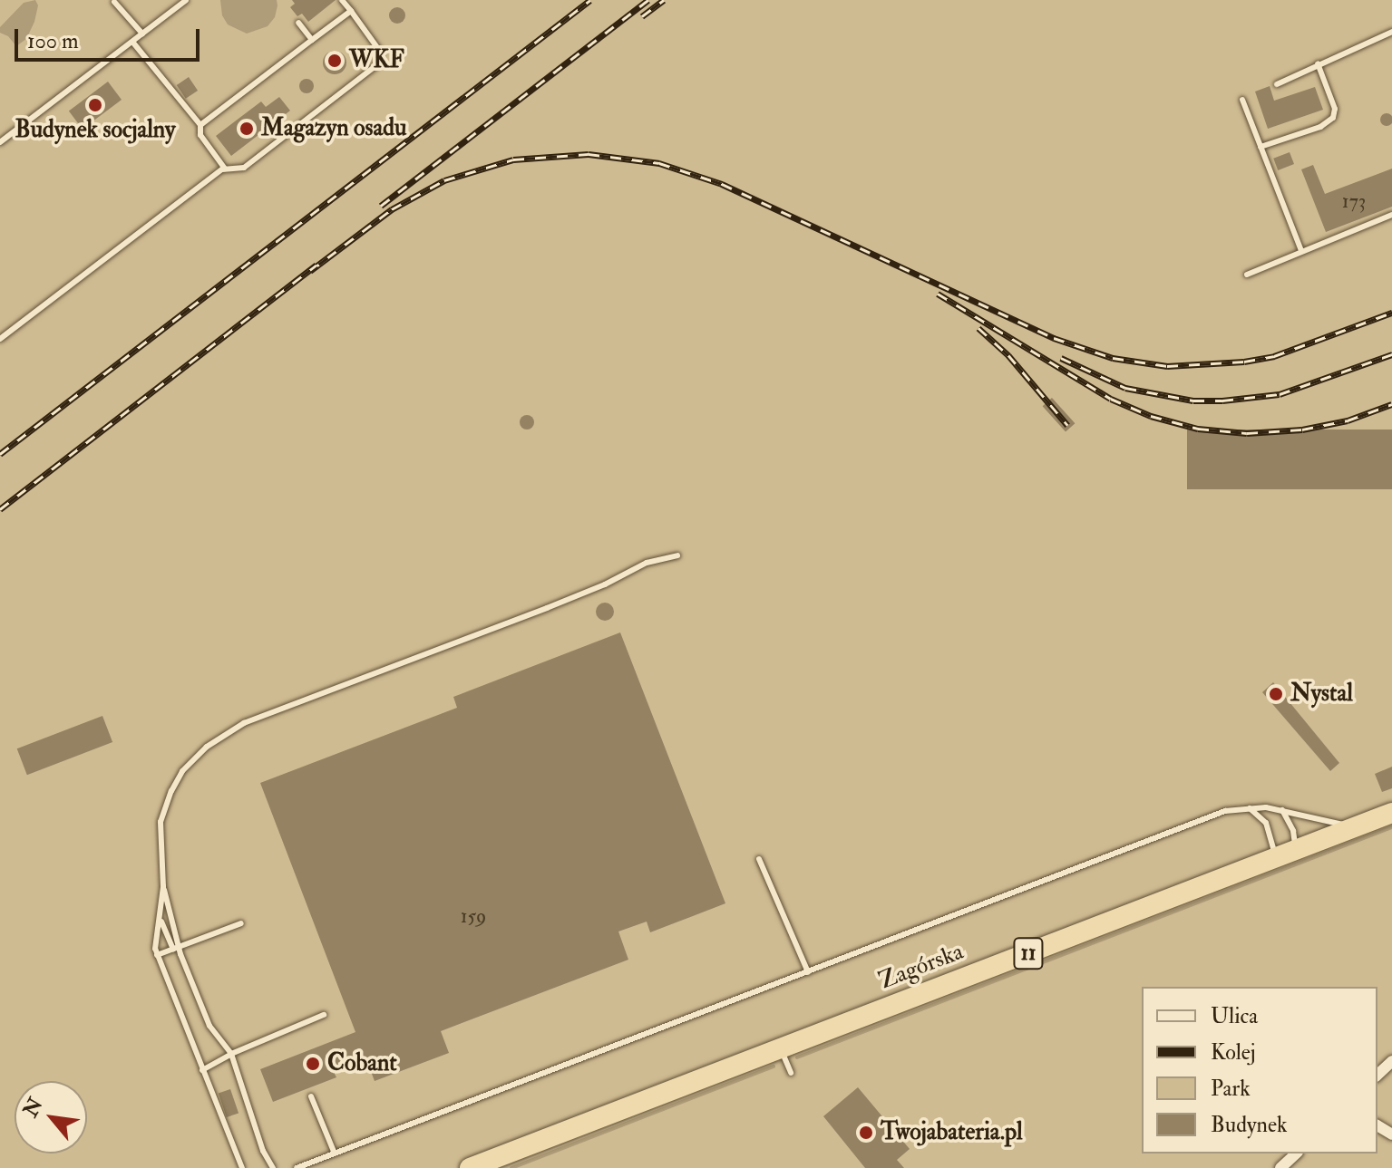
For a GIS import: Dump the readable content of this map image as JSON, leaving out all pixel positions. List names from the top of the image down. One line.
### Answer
{"streets":{"highway":["11","Zagórska"]},"places":["WKF","Budynek socjalny","Magazyn osadu","Nystal","Cobant","Twojabateria.pl"],"house_numbers":["173","159"],"legend":["Ulica","Kolej","Park","Budynek"],"scale_bar":"100 m","north":"top left"}
